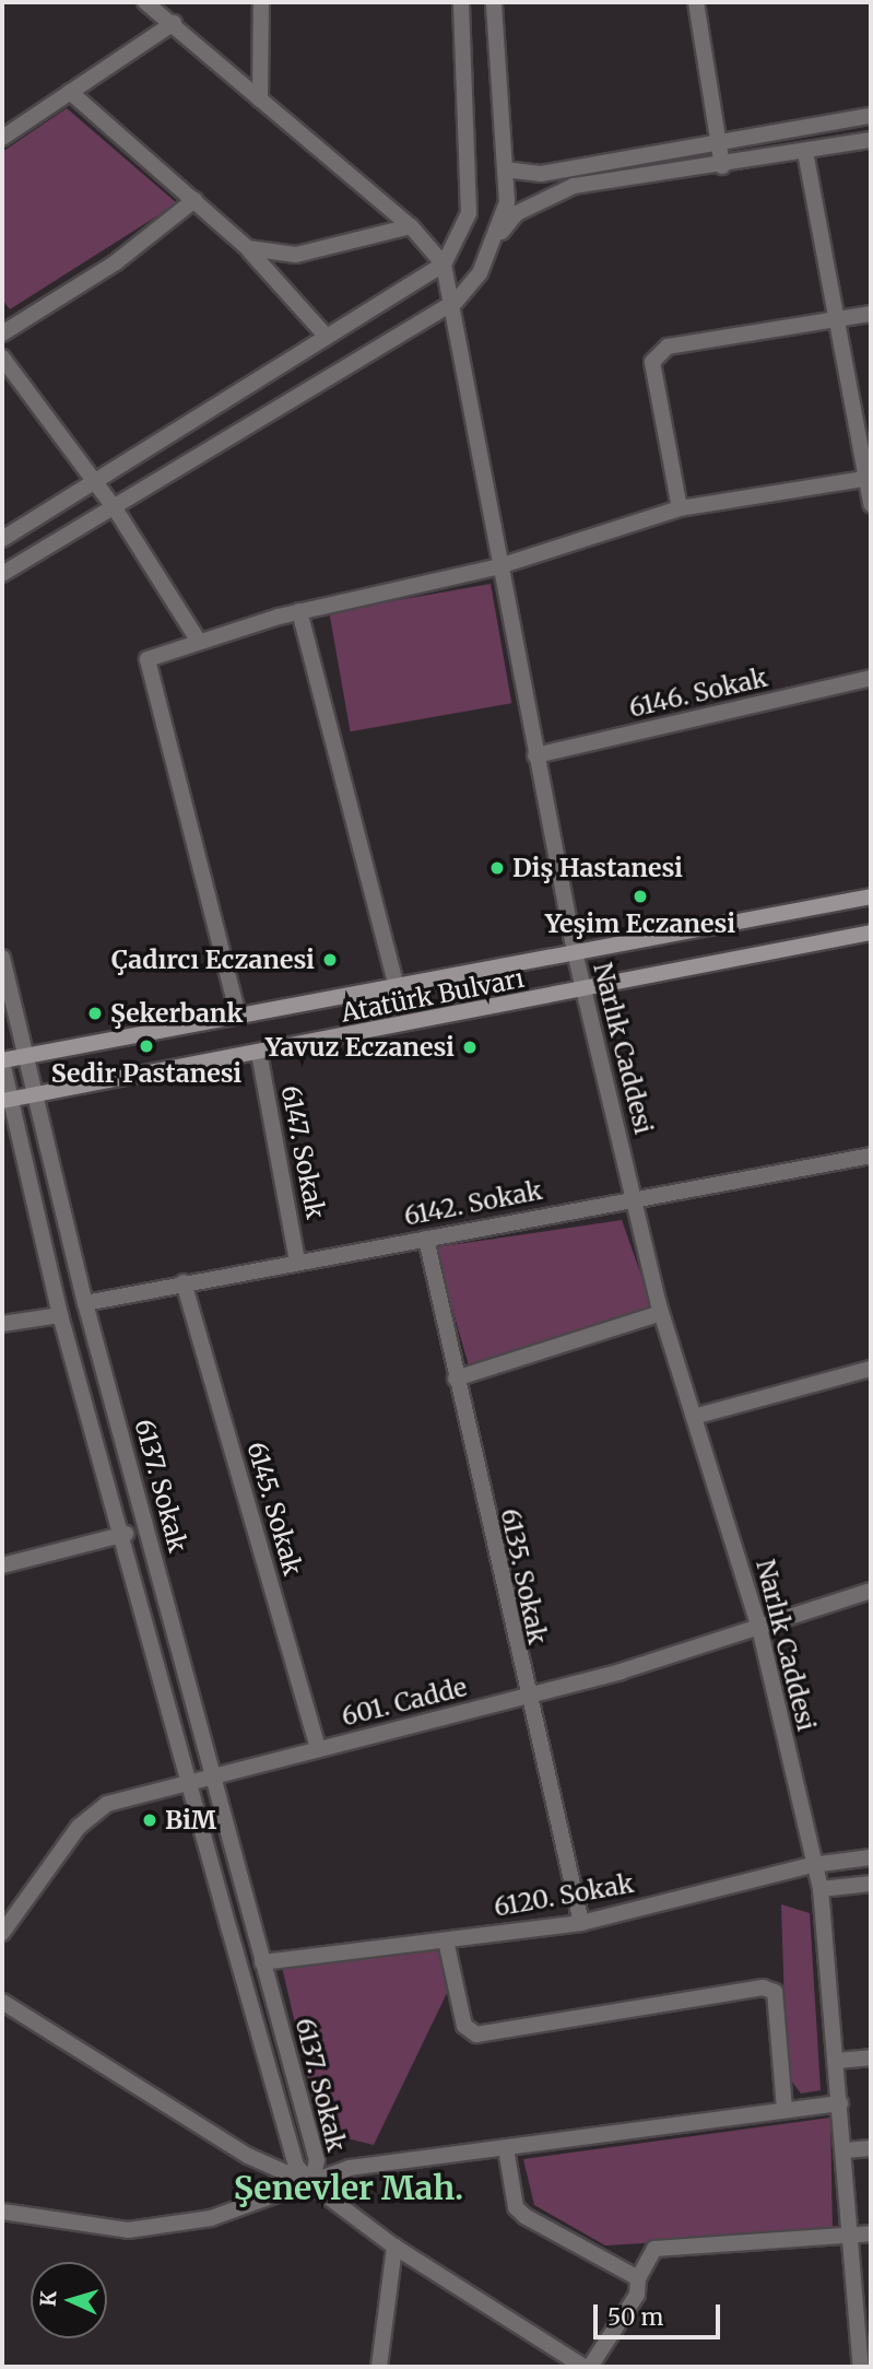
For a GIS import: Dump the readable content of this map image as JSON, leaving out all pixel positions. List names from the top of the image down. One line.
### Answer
{"streets":{"main road":["Atatürk Bulvarı"],"street":["6146. Sokak","Narlık Caddesi","6147. Sokak","6142. Sokak","6137. Sokak","6145. Sokak","6135. Sokak","601. Cadde","6120. Sokak"]},"crossings":[["6146. Sokak","Narlık Caddesi"],["Atatürk Bulvarı","Narlık Caddesi"],["Atatürk Bulvarı","6147. Sokak"],["Atatürk Bulvarı","6137. Sokak"],["Narlık Caddesi","6142. Sokak"],["Narlık Caddesi","601. Cadde"],["Narlık Caddesi","6120. Sokak"],["6147. Sokak","6142. Sokak"],["6142. Sokak","6137. Sokak"],["6142. Sokak","6145. Sokak"],["6142. Sokak","6135. Sokak"],["6137. Sokak","601. Cadde"],["6137. Sokak","6120. Sokak"],["6145. Sokak","601. Cadde"],["6135. Sokak","601. Cadde"],["6135. Sokak","6120. Sokak"]],"districts":["Şenevler Mah."],"places":["Diş Hastanesi","Yeşim Eczanesi","Çadırcı Eczanesi","Şekerbank","Sedir Pastanesi","Yavuz Eczanesi","BiM"],"scale_bar":"50 m","north":"left"}
